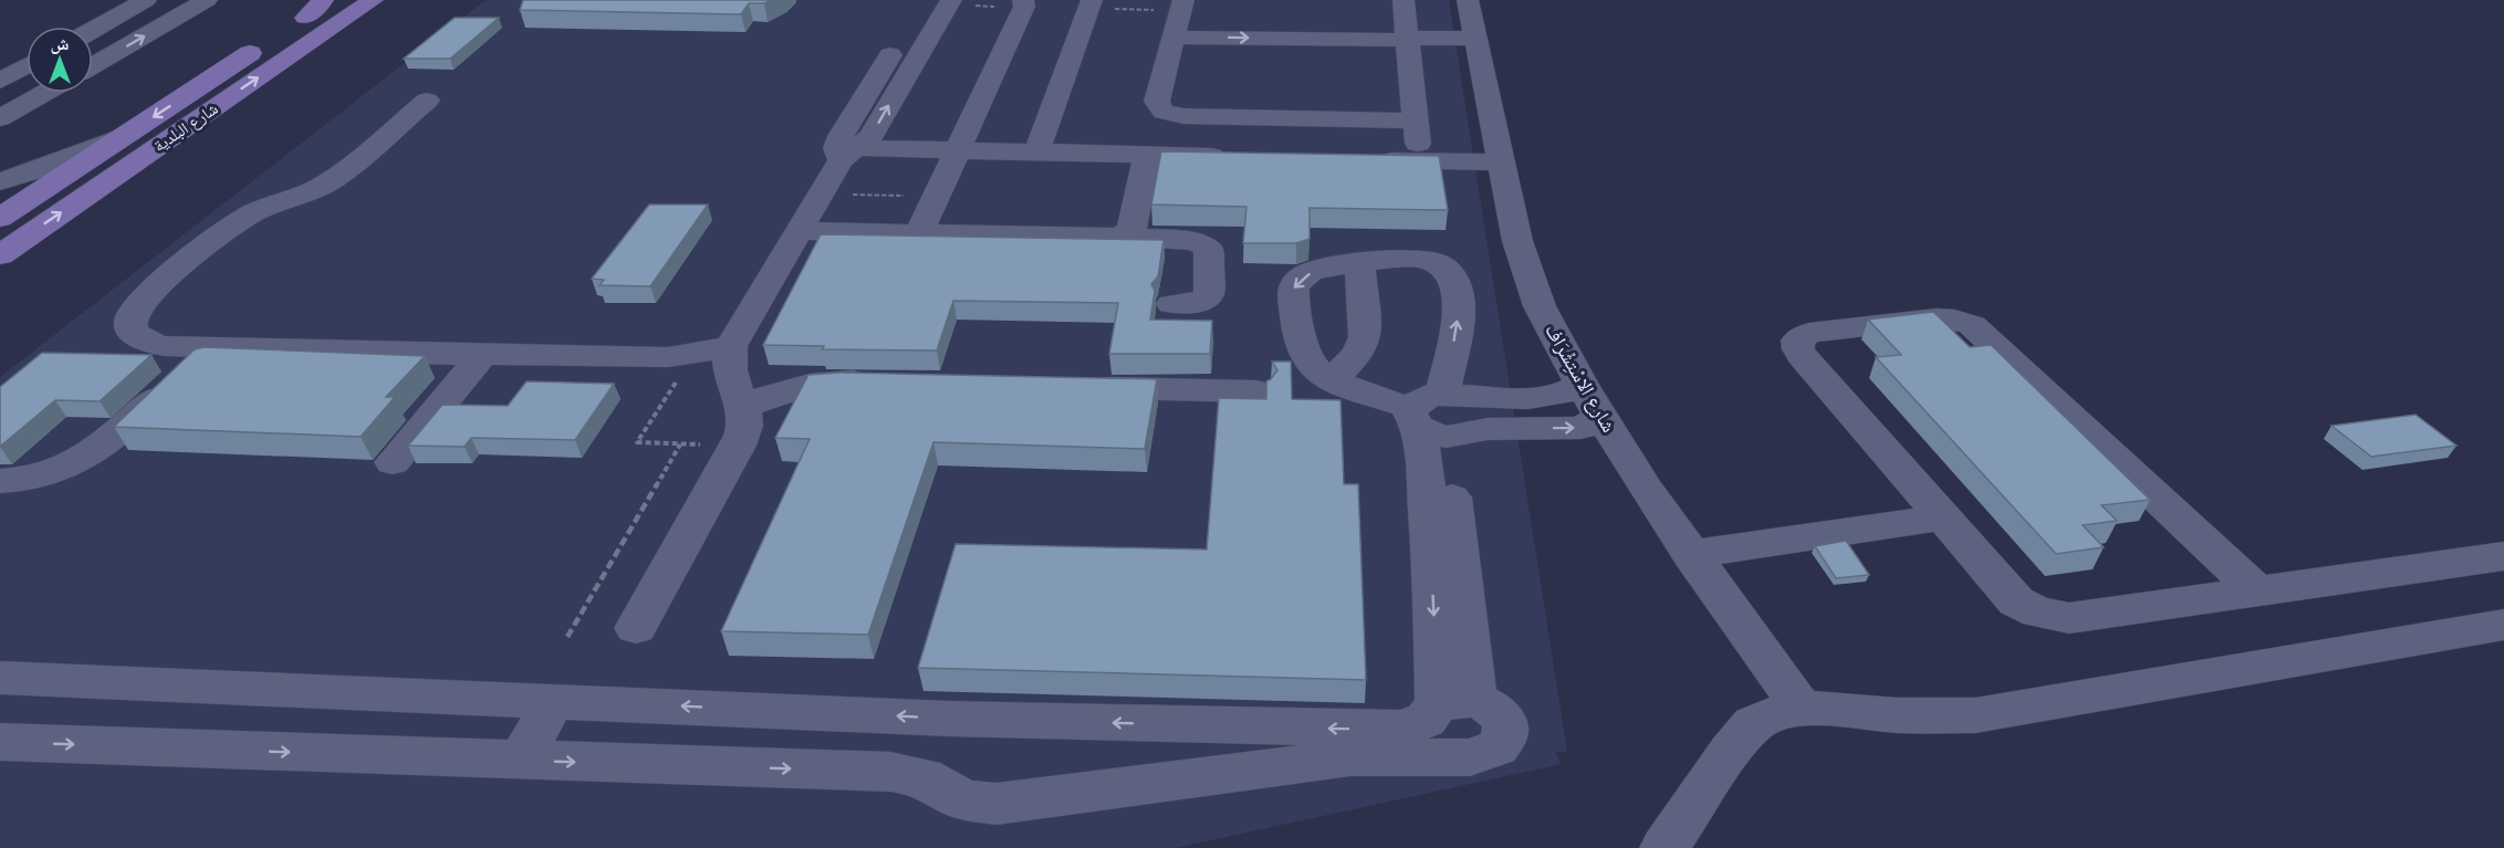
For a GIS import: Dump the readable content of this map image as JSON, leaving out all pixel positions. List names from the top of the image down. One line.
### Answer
{"streets":{"main road":["شارع البلدية"],"street":["شارع الاسْتِشْرَاف"]},"north":"top"}
